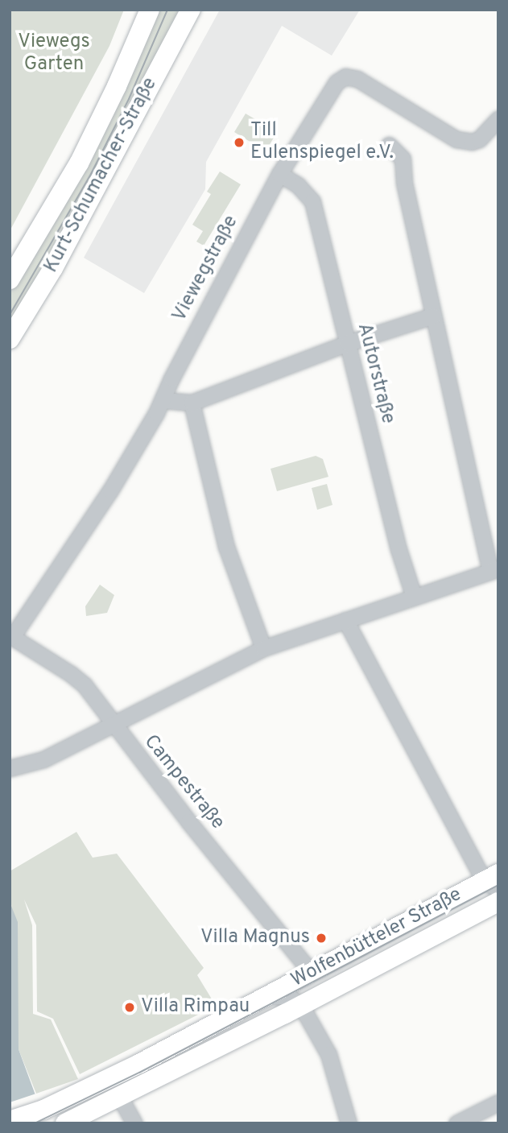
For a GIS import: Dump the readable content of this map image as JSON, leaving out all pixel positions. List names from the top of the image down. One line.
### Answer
{"streets":{"main road":["Kurt-Schumacher-Straße","Wolfenbütteler Straße"],"street":["Viewegstraße","Autorstraße","Campestraße"]},"crossings":[["Viewegstraße","Autorstraße"],["Viewegstraße","Campestraße"],["Campestraße","Wolfenbütteler Straße"]],"parks":["Viewegs Garten"],"places":["Till Eulenspiegel e.V.","Villa Magnus","Villa Rimpau"]}
